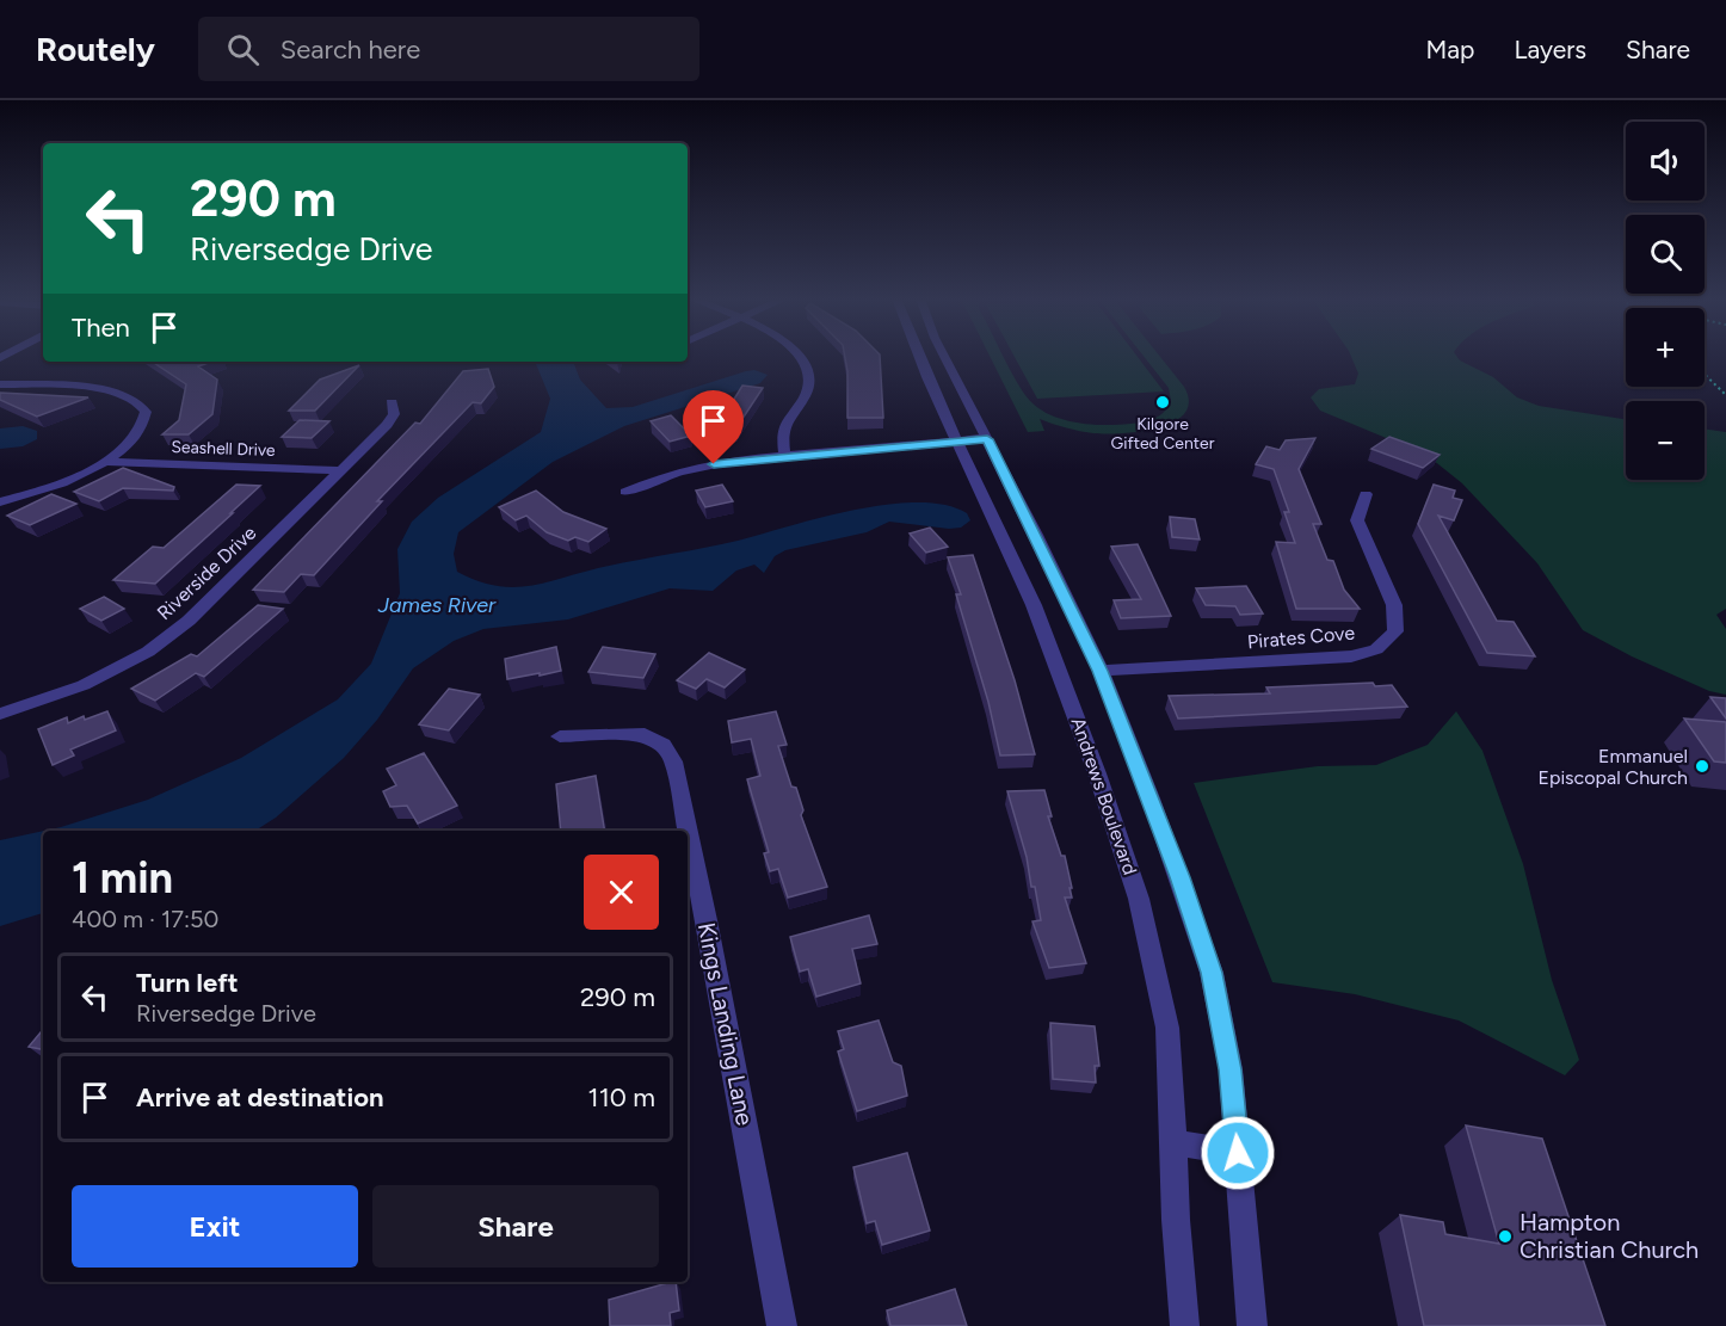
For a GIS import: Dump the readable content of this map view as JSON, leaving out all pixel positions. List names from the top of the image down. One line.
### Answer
{"streets":{"street":["Seashell Drive","Riverside Drive","Pirates Cove","Andrews Boulevard","Kings Landing Lane"]},"crossings":[["Seashell Drive","Riverside Drive"],["Pirates Cove","Andrews Boulevard"]],"water":["James River"],"places":["Kilgore Gifted Center","Emmanuel Episcopal Church","Hampton Christian Church"],"page":{"header":"Routely","search":"Search here","nav":["Map","Layers","Share"],"map_buttons":["+","−"],"turn":["290 m","Riversedge Drive"],"then":"Then","heading":["1 min","400 m · 17:50"],"list":[{"name":"Turn left","note":"Riversedge Drive","value":"290 m"},{"name":"Arrive at destination","value":"110 m"}],"buttons":["Exit","Share"]}}
